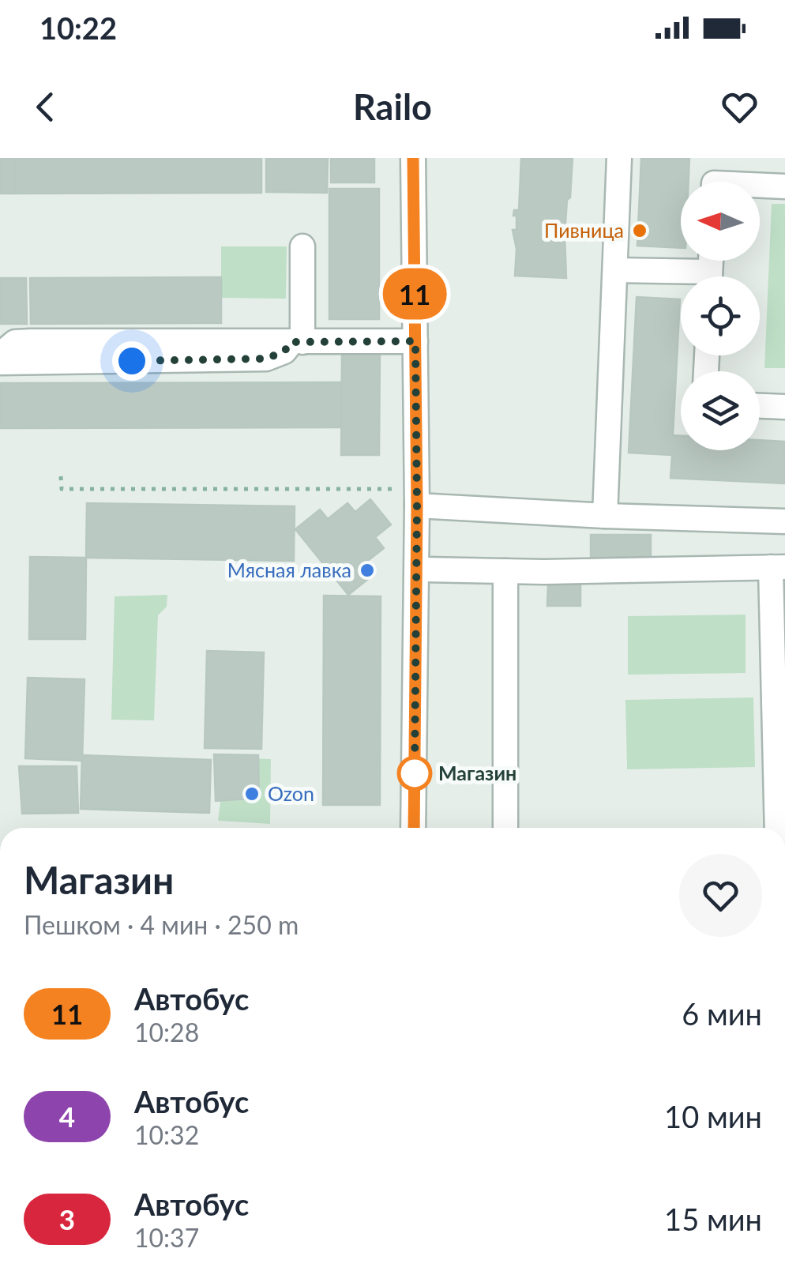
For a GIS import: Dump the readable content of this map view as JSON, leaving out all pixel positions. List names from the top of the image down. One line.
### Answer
{"places":["Пивница","Мясная лавка","Магазин","Ozon"],"lines":["bus line 11"],"north":"left","page":{"status":"10:22","header":"Railo","on_map":"11","heading":["Магазин","Пешком · 4 мин · 250 m"],"list":[{"mark":"11","name":"Автобус","note":"10:28","value":"6 мин"},{"mark":"4","name":"Автобус","note":"10:32","value":"10 мин"},{"mark":"3","name":"Автобус","note":"10:37","value":"15 мин"}]}}
